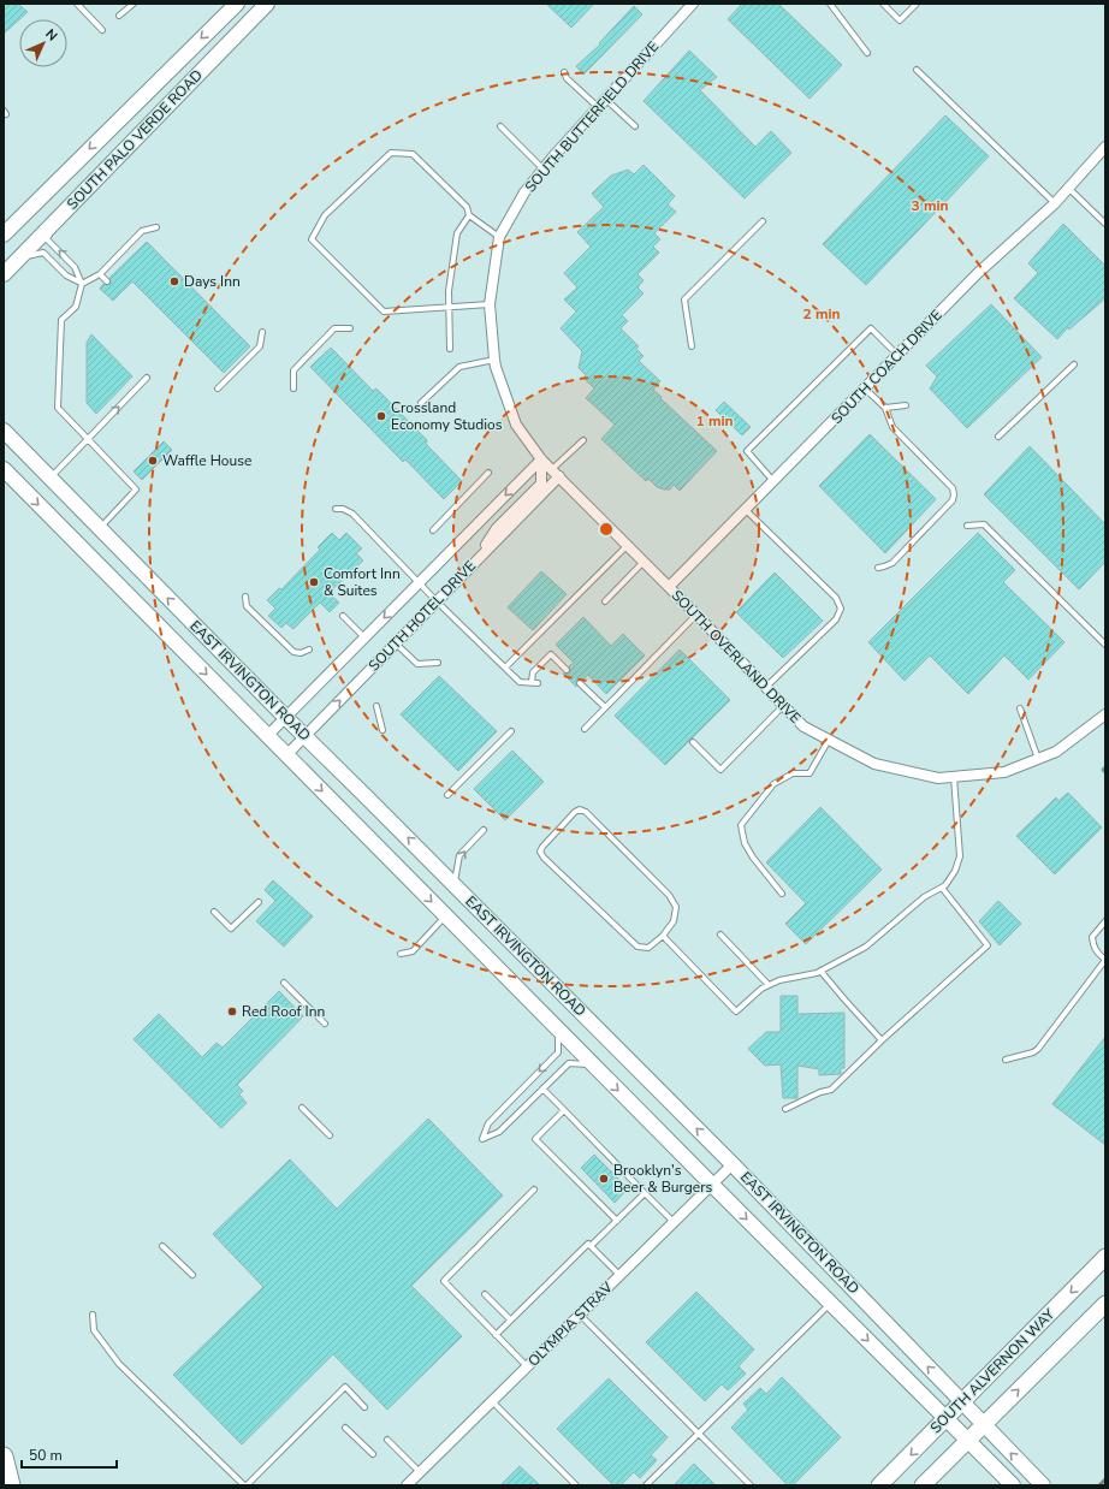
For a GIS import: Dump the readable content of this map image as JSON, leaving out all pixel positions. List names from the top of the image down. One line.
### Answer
{"streets":{"main road":["SOUTH PALO VERDE ROAD","EAST IRVINGTON ROAD","SOUTH ALVERNON WAY"],"street":["SOUTH BUTTERFIELD DRIVE","SOUTH COACH DRIVE","SOUTH HOTEL DRIVE","SOUTH OVERLAND DRIVE","OLYMPIA STRAV"]},"crossings":[["SOUTH BUTTERFIELD DRIVE","SOUTH HOTEL DRIVE"],["SOUTH BUTTERFIELD DRIVE","SOUTH OVERLAND DRIVE"],["SOUTH COACH DRIVE","SOUTH OVERLAND DRIVE"],["SOUTH HOTEL DRIVE","SOUTH OVERLAND DRIVE"],["SOUTH HOTEL DRIVE","EAST IRVINGTON ROAD"],["EAST IRVINGTON ROAD","OLYMPIA STRAV"],["EAST IRVINGTON ROAD","SOUTH ALVERNON WAY"]],"places":["Days Inn","Crossland Economy Studios","Waffle House","Comfort Inn & Suites","Red Roof Inn","Brooklyn's Beer & Burgers"],"scale_bar":"50 m","north":"top right","rings":["3 min","2 min","1 min"]}
